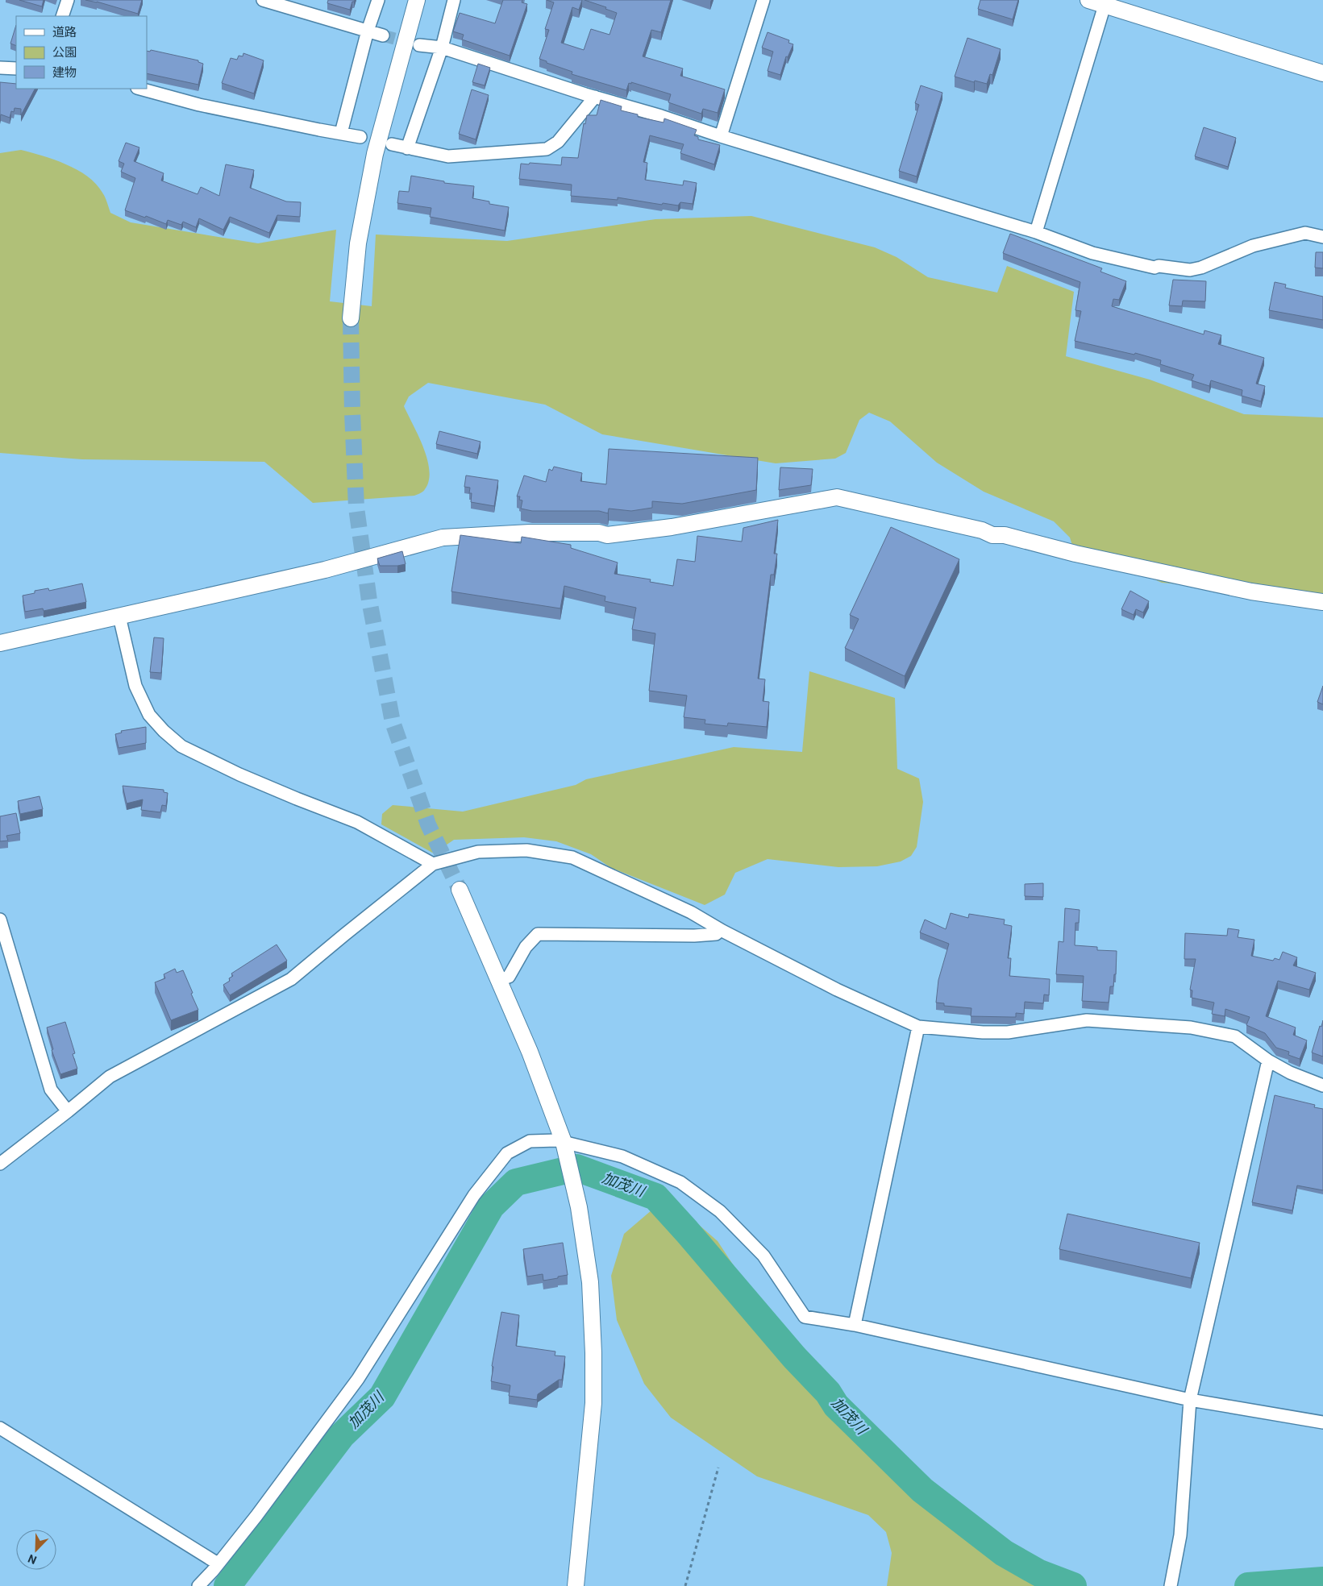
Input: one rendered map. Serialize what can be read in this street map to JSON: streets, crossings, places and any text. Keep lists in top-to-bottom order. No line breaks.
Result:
{"water":["加茂川"],"legend":["道路","公園","建物"],"north":"bottom left"}
